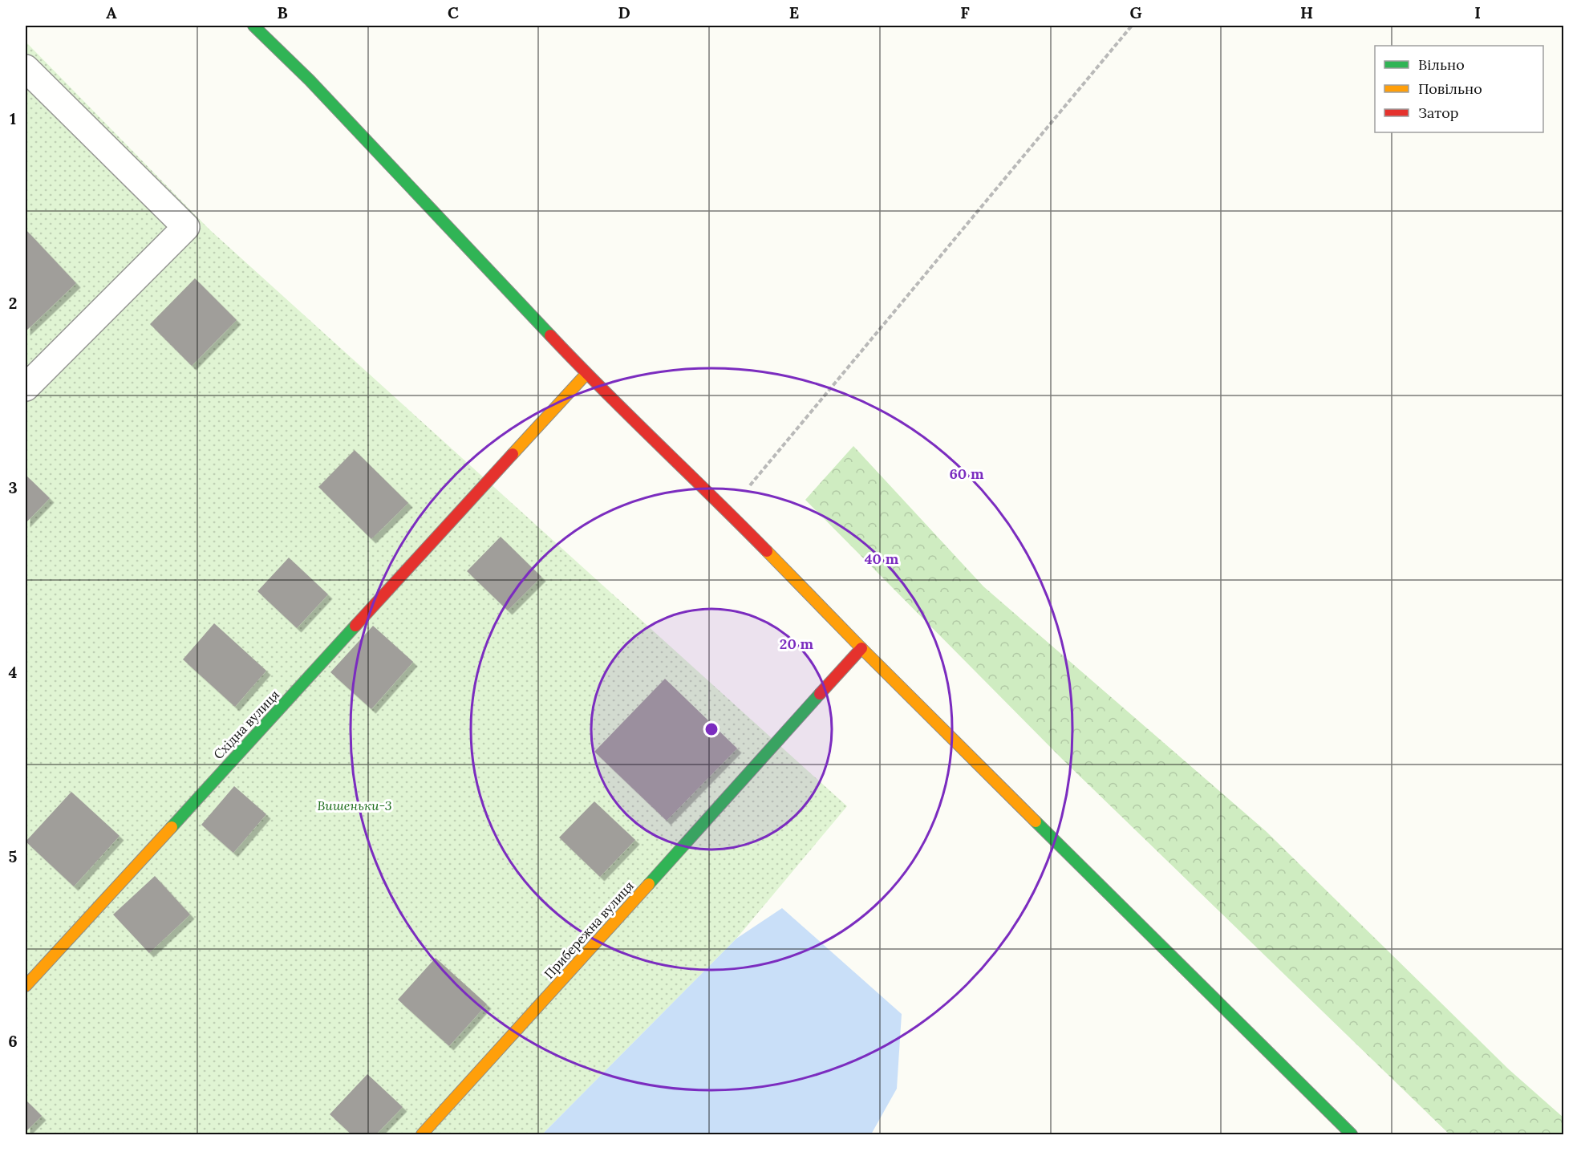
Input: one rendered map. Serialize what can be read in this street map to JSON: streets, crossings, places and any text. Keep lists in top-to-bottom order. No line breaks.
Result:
{"streets":{"street":["Східна вулиця","Прибережна вулиця"]},"parks":["Вишеньки-3"],"legend":["Вільно","Повільно","Затор"],"grid":{"columns":["A","B","C","D","E","F","G","H","I"],"rows":["1","2","3","4","5","6"]},"rings":["60 m","40 m","20 m"]}
